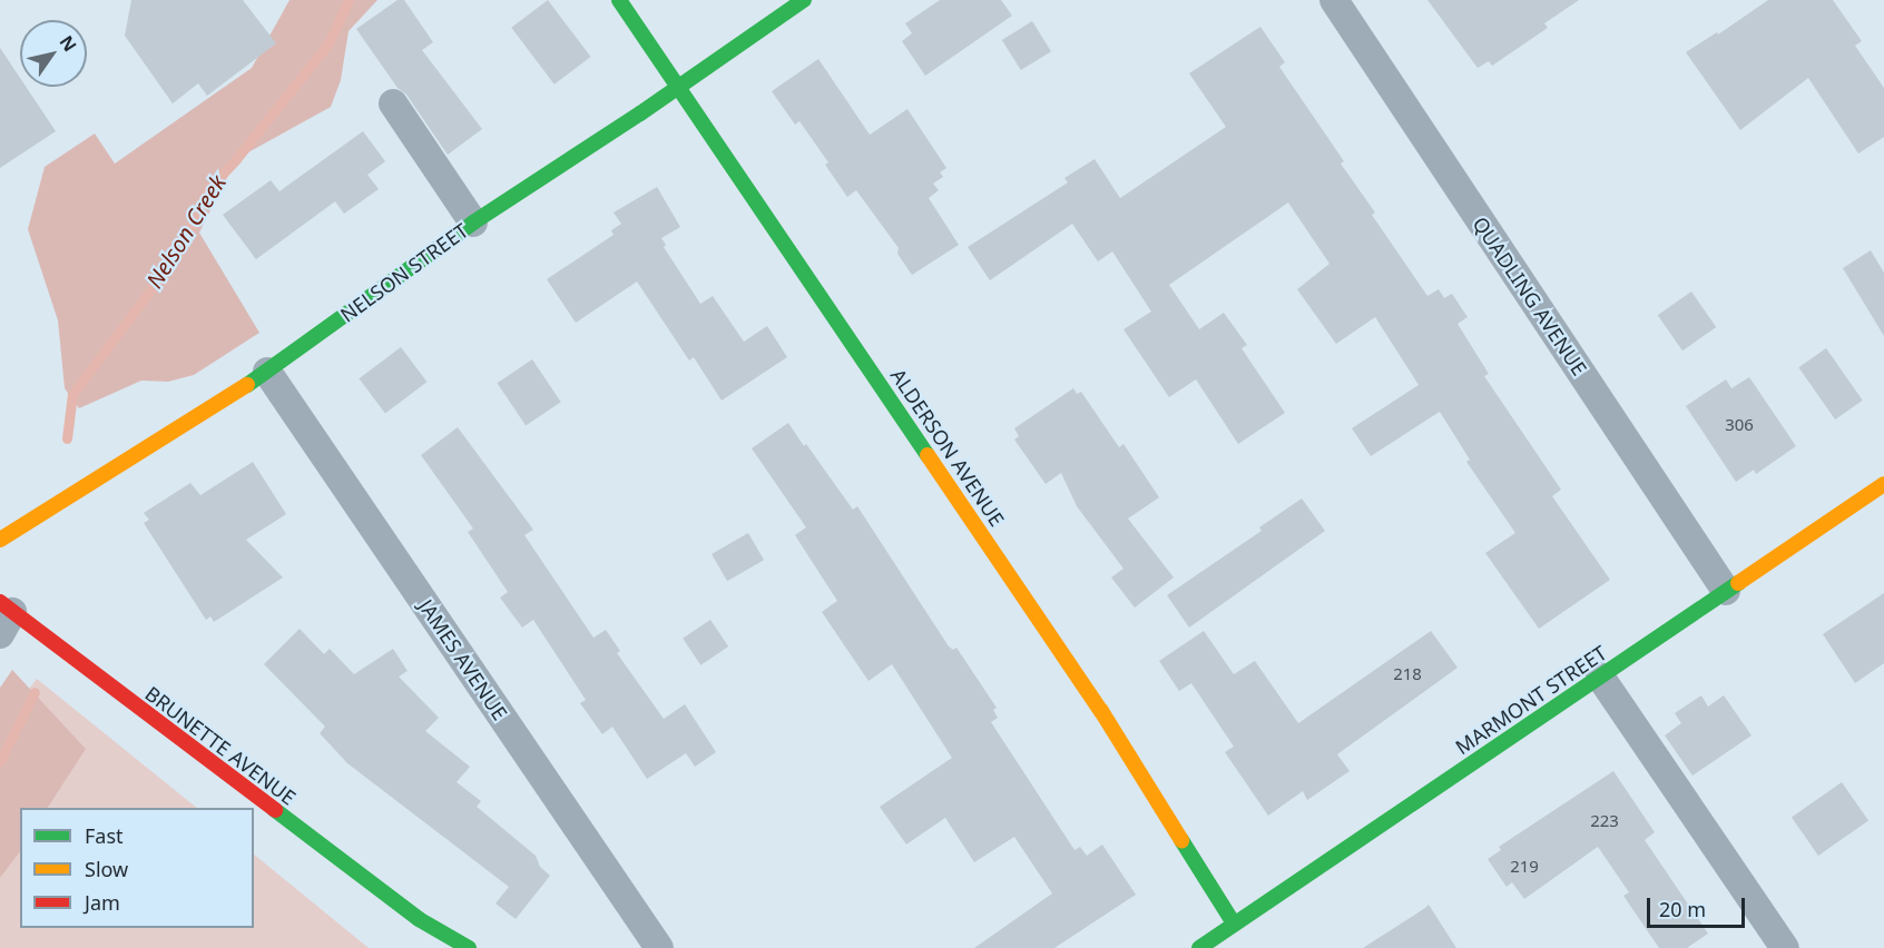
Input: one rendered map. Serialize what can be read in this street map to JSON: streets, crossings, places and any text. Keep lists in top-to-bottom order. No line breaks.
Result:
{"streets":{"street":["NELSON STREET","QUADLING AVENUE","ALDERSON AVENUE","JAMES AVENUE","MARMONT STREET","BRUNETTE AVENUE"]},"crossings":[["NELSON STREET","ALDERSON AVENUE"],["NELSON STREET","JAMES AVENUE"],["QUADLING AVENUE","MARMONT STREET"],["ALDERSON AVENUE","MARMONT STREET"]],"water":["Nelson Creek"],"house_numbers":["306","218","223","219"],"legend":["Fast","Slow","Jam"],"scale_bar":"20 m","north":"top right"}
